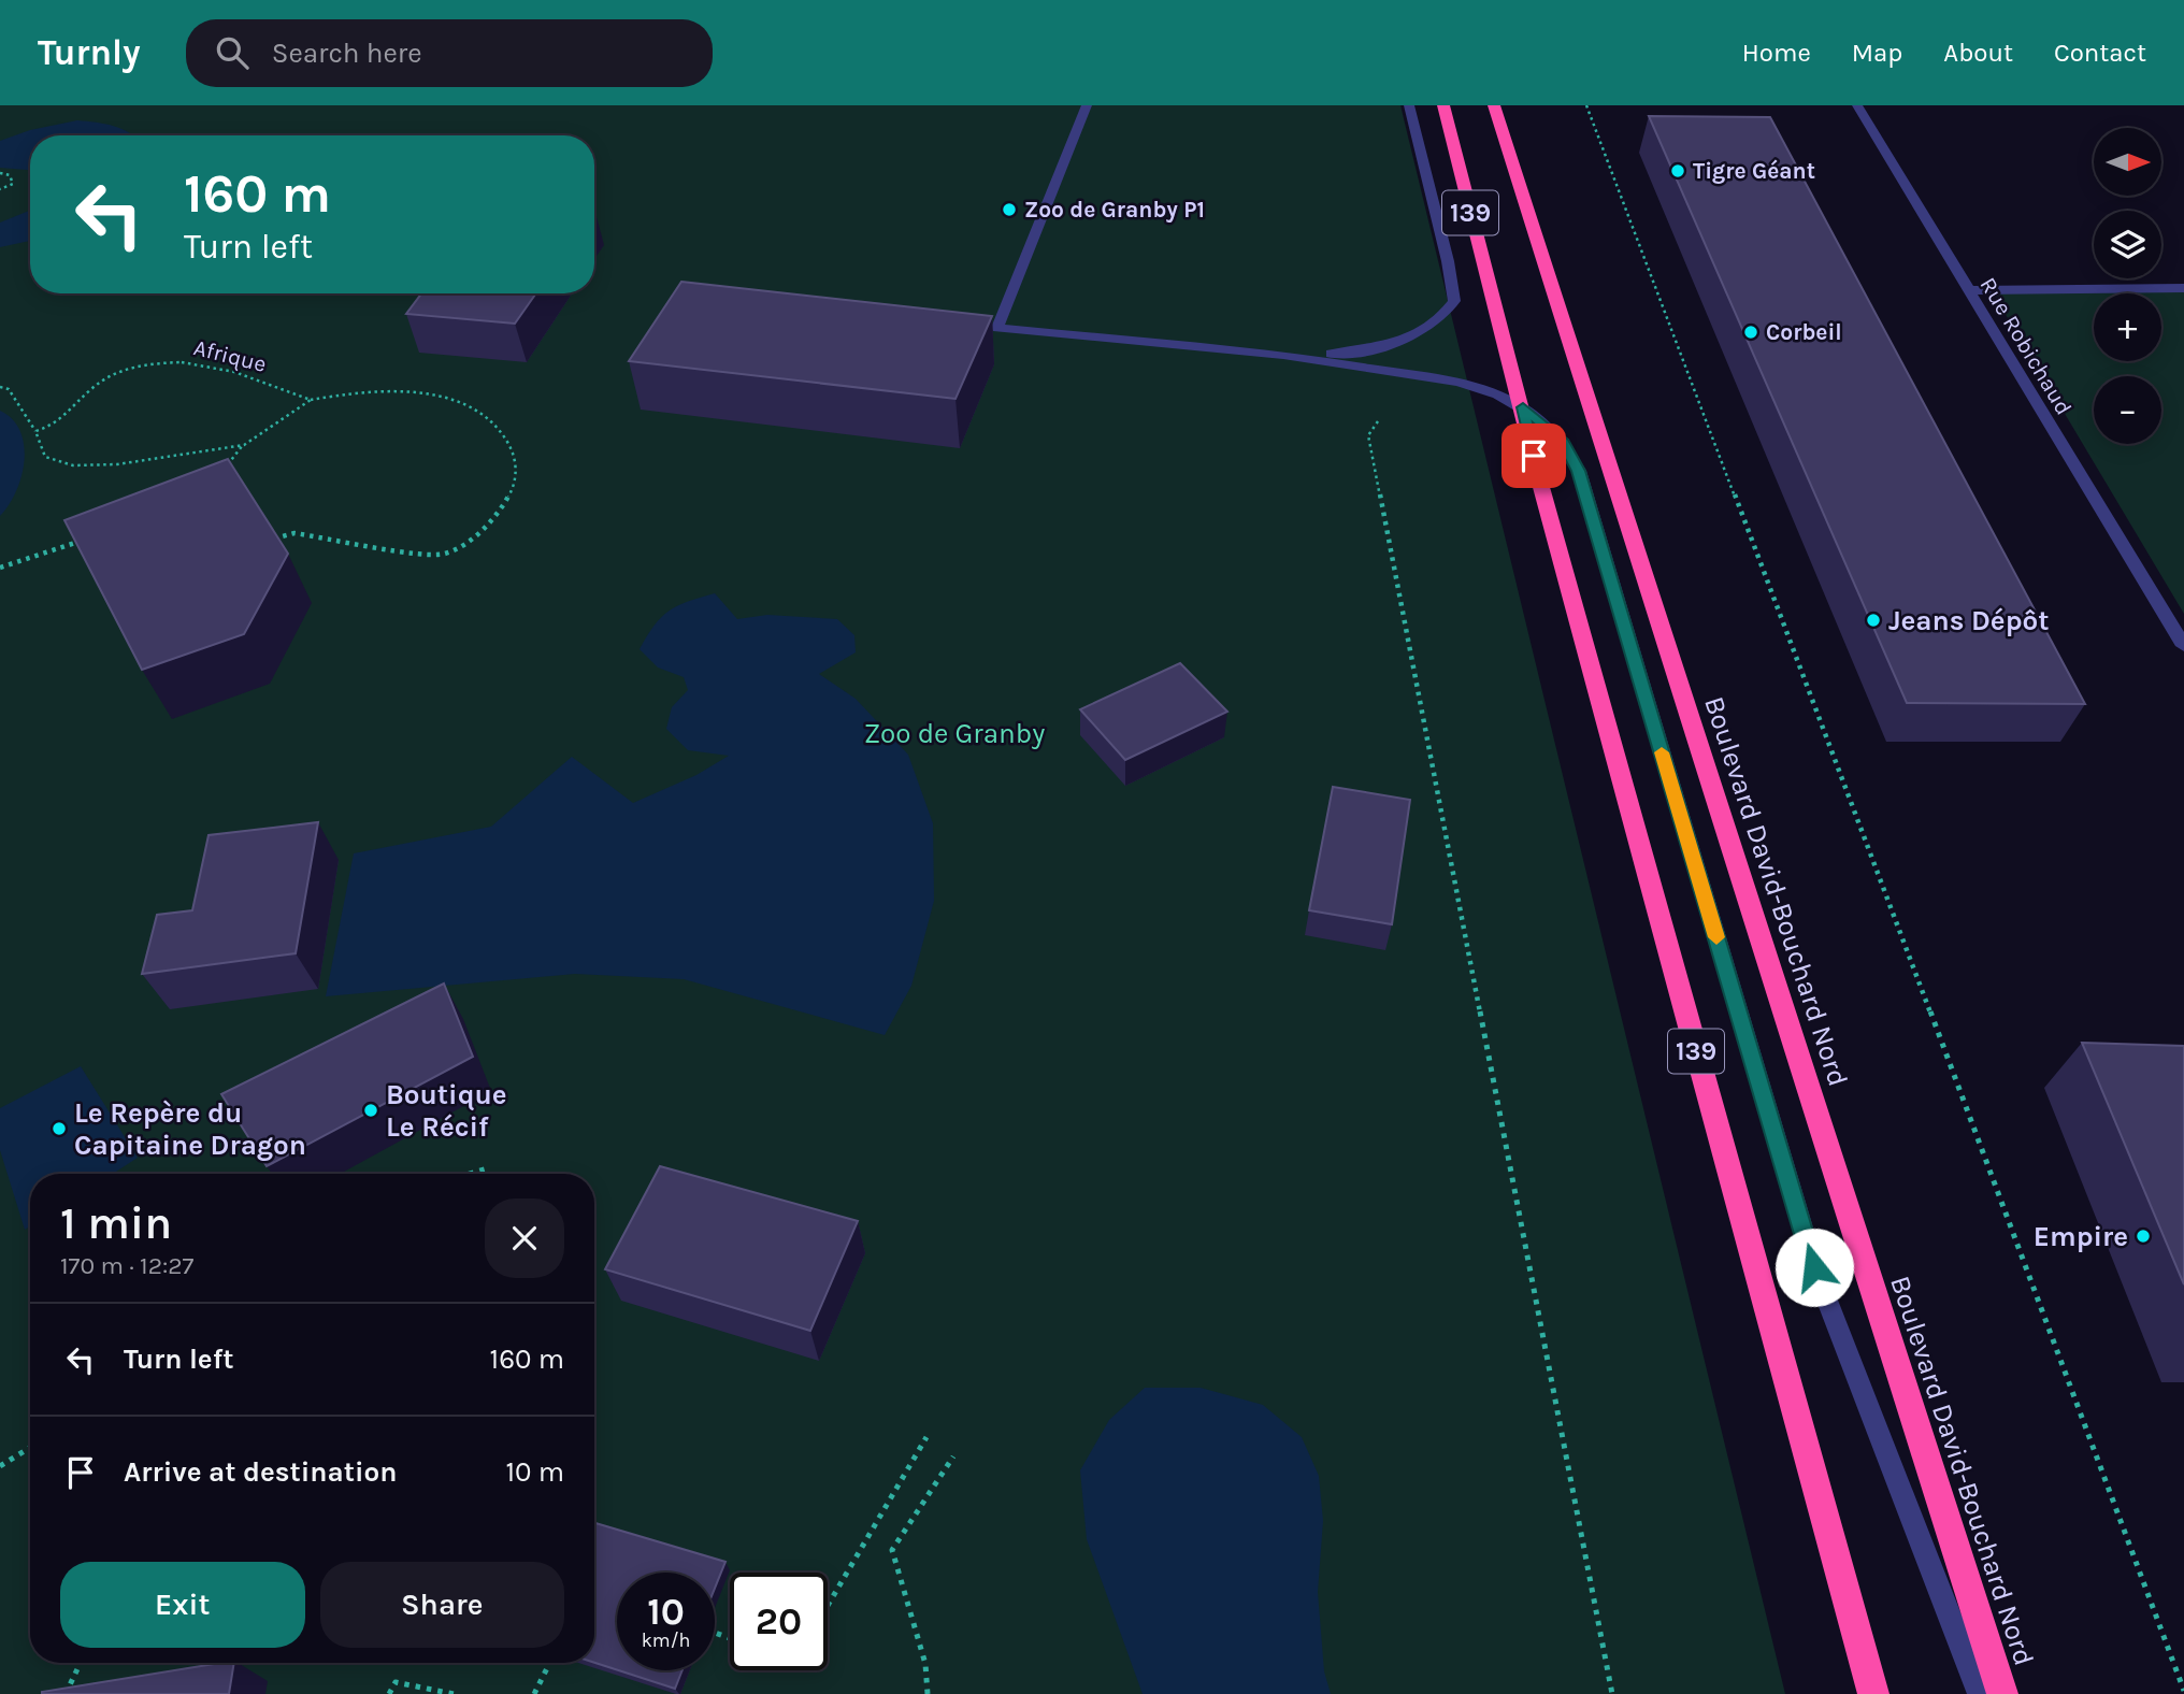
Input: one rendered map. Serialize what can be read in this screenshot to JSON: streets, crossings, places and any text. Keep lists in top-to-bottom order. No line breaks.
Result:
{"streets":{"highway":["139","Boulevard David-Bouchard Nord"],"street":["Rue Robichaud"],"path":["Afrique"]},"parks":["Zoo de Granby"],"places":["Tigre Géant","Zoo de Granby P1","Corbeil","Jeans Dépôt","Boutique Le Récif","Le Repère du Capitaine Dragon","Empire"],"north":"right","page":{"header":"Turnly","search":"Search here","nav":["Home","Map","About","Contact"],"map_buttons":["+","−"],"turn":["160 m","Turn left"],"heading":["1 min","170 m · 12:27"],"list":[{"name":"Turn left","value":"160 m"},{"name":"Arrive at destination","value":"10 m"}],"buttons":["Exit","Share"],"speed":"10 km/h","limit":"20"}}
